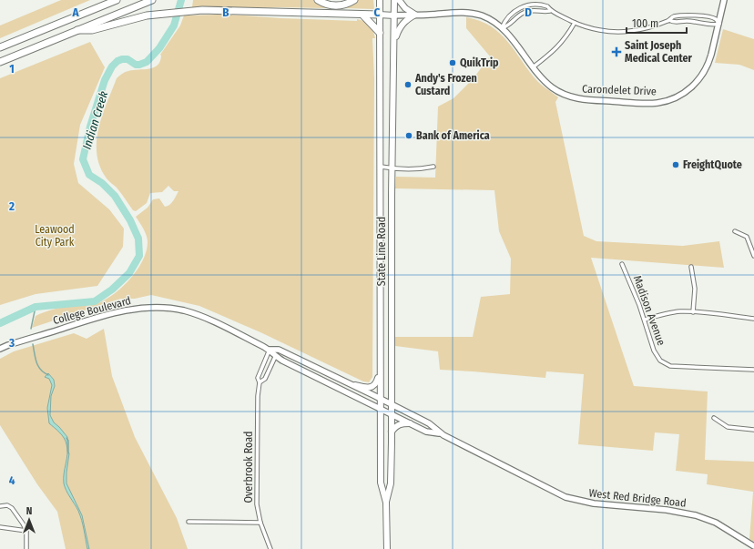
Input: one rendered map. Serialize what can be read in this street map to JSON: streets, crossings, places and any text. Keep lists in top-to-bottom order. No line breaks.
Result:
{"streets":{"main road":["Carondelet Drive","State Line Road","College Boulevard","West Red Bridge Road"],"street":["Madison Avenue","Overbrook Road"]},"crossings":[["Carondelet Drive","State Line Road"],["State Line Road","College Boulevard"],["State Line Road","West Red Bridge Road"],["College Boulevard","Overbrook Road"],["College Boulevard","West Red Bridge Road"]],"water":["Indian Creek"],"parks":["Leawood City Park"],"places":{"health":["Saint Joseph Medical Center"],"other":["QuikTrip","Andy's Frozen Custard","Bank of America","FreightQuote"]},"scale_bar":"100 m","north":"top","grid":{"columns":["A","B","C","D"],"rows":["1","2","3","4"]}}
